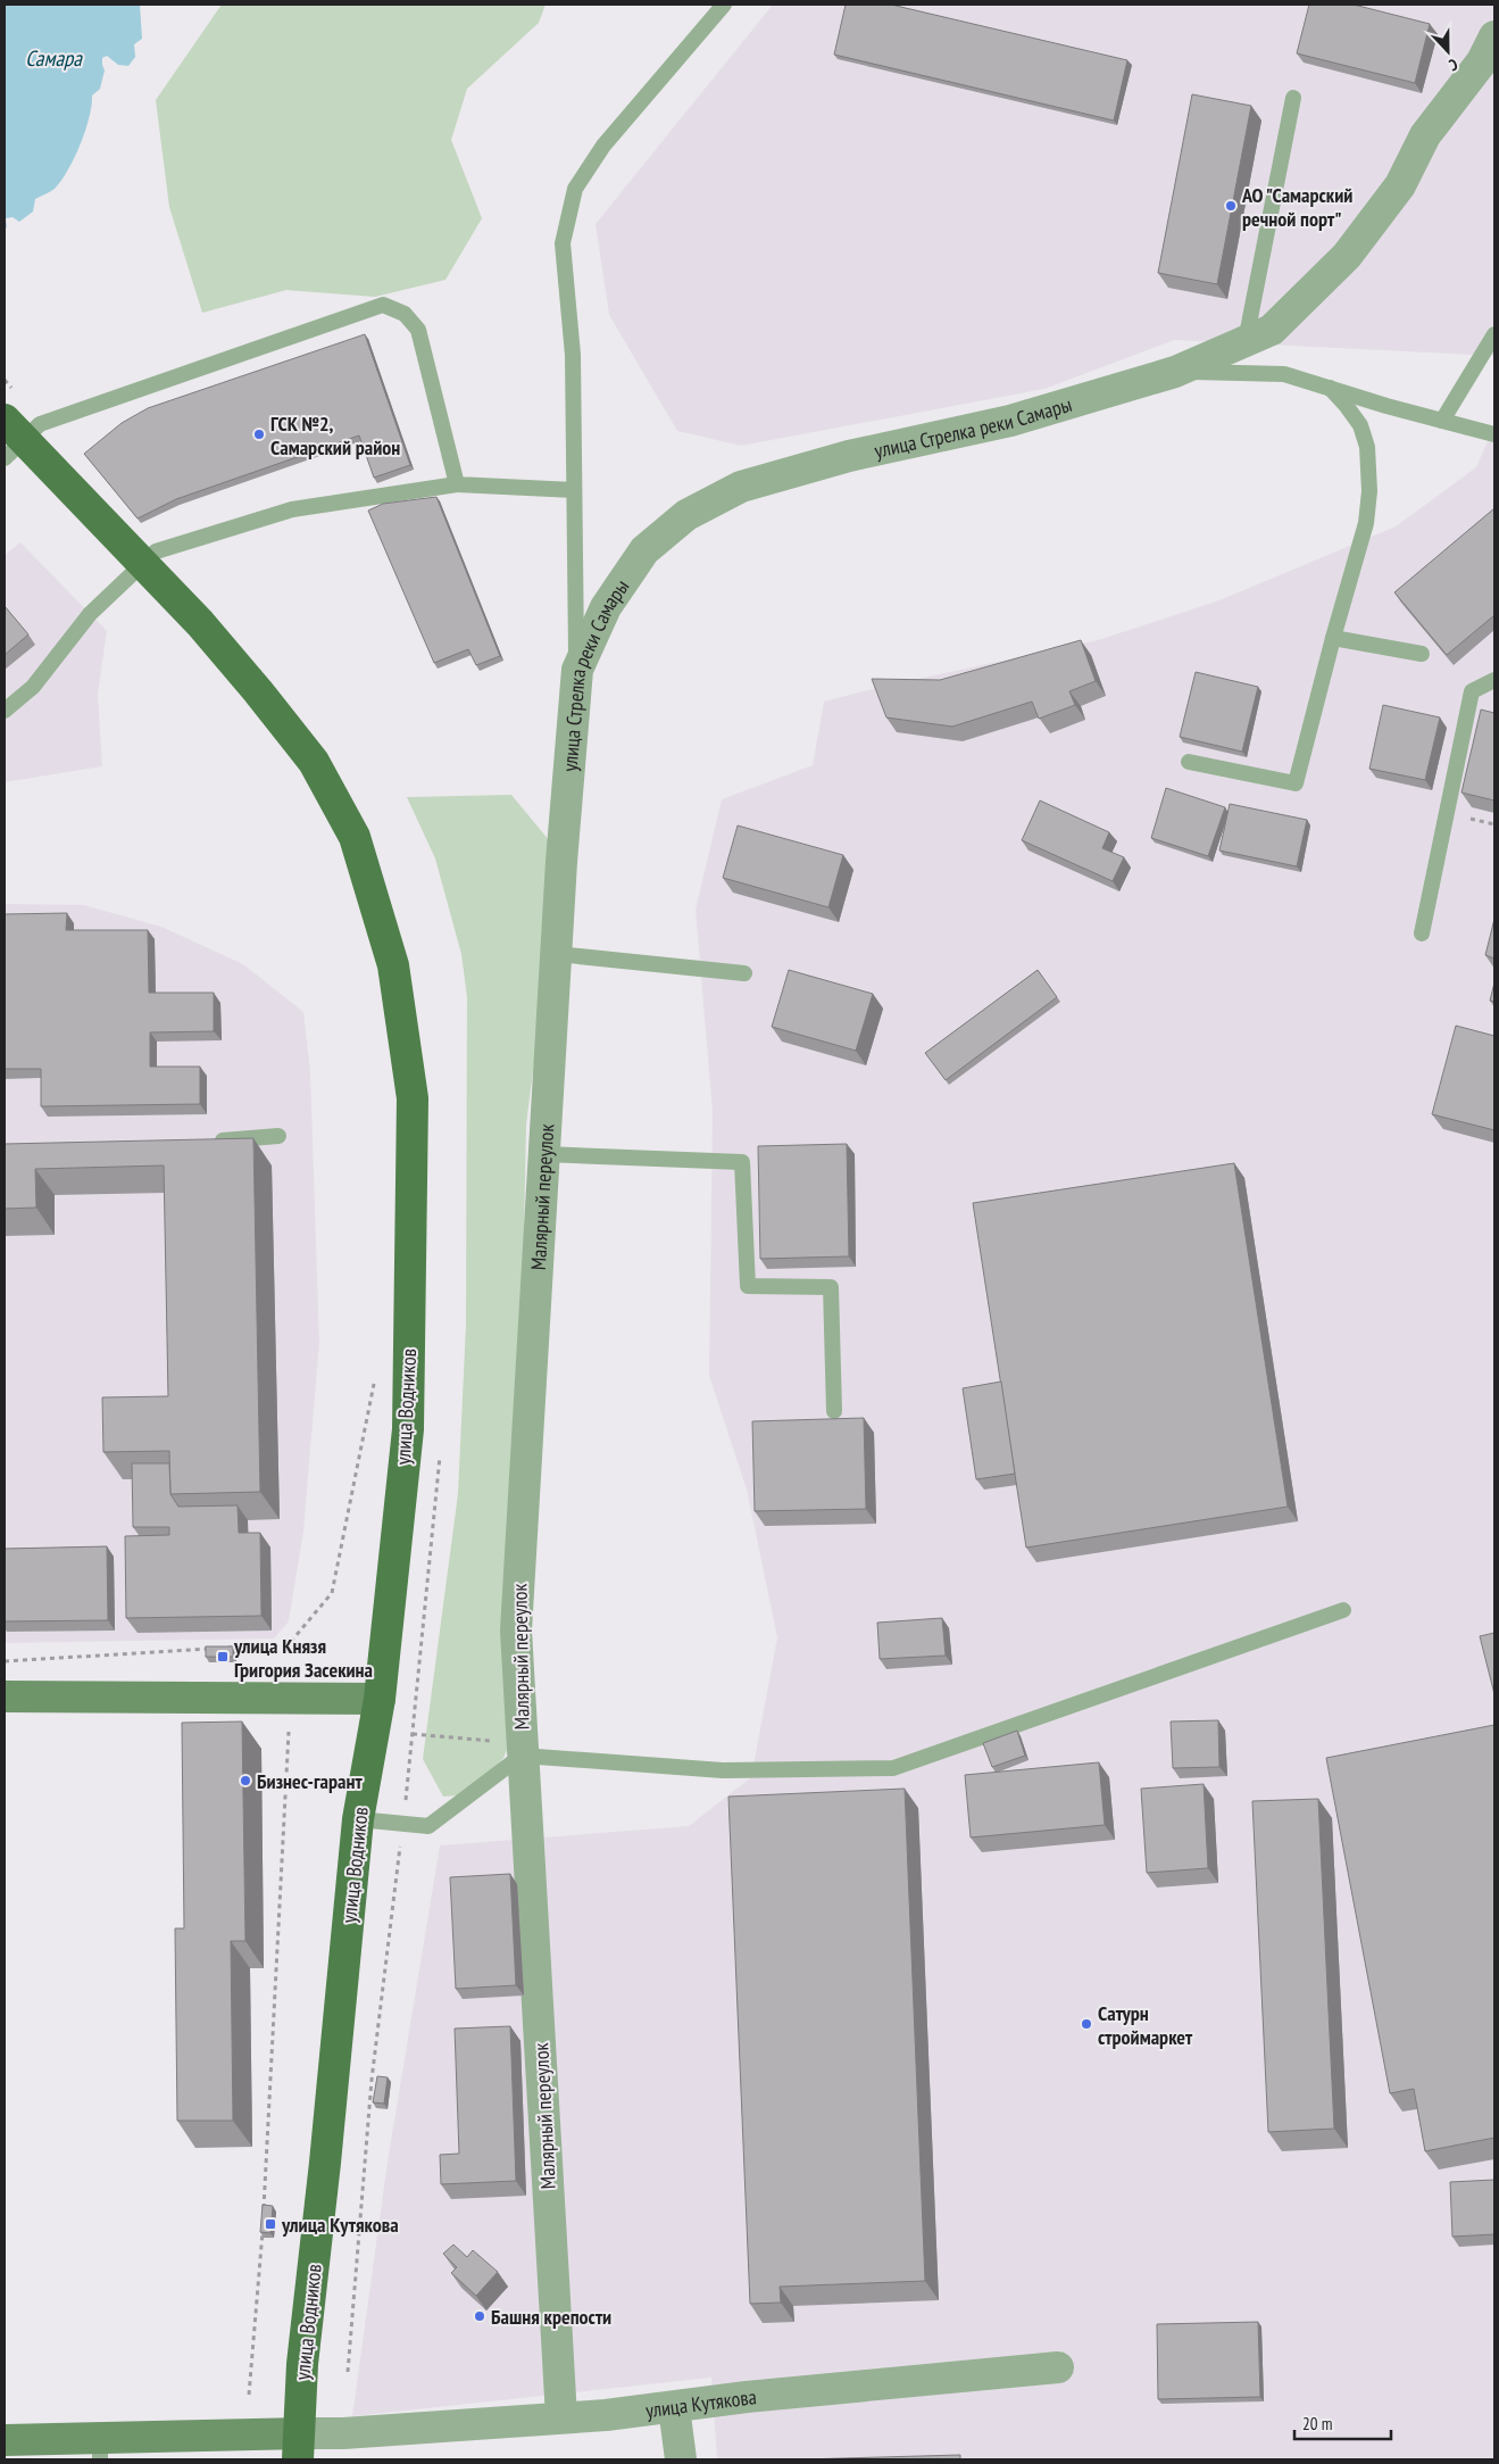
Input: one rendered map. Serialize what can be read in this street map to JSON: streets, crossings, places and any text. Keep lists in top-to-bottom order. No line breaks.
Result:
{"streets":{"main road":["улица Водников","улица Кутякова"],"street":["улица Стрелка реки Самары","Малярный переулок"]},"crossings":[["улица Стрелка реки Самары","Малярный переулок"],["Малярный переулок","улица Кутякова"],["улица Водников","улица Кутякова"]],"water":["Самара"],"places":{"other":["АО \"Самарский речной порт\"","ГСК №2, Самарский район","Бизнес-гарант","Сатурн строймаркет","Башня крепости"],"transit":["улица Князя Григория Засекина","улица Кутякова"]},"scale_bar":"20 m","north":"bottom"}
